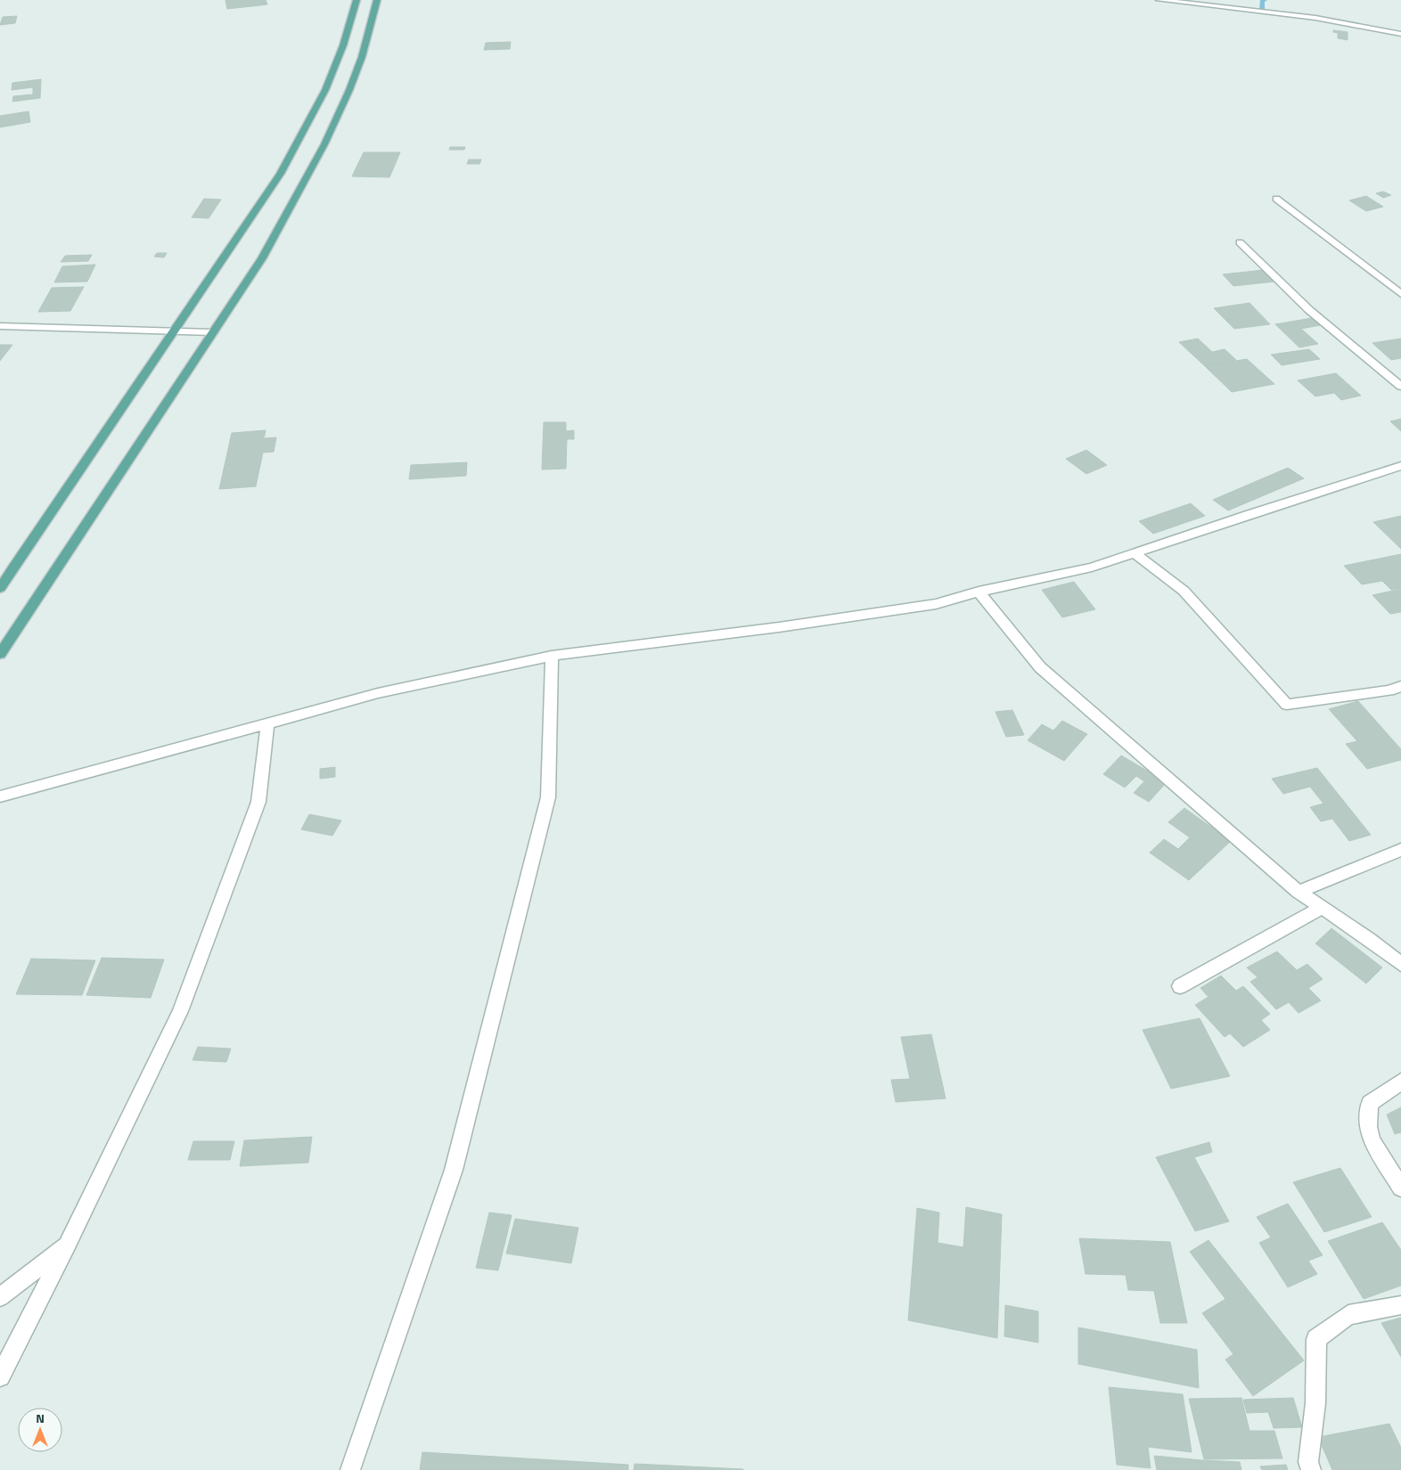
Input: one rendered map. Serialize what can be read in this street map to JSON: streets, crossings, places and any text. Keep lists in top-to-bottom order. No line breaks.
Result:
{"north":"top"}
